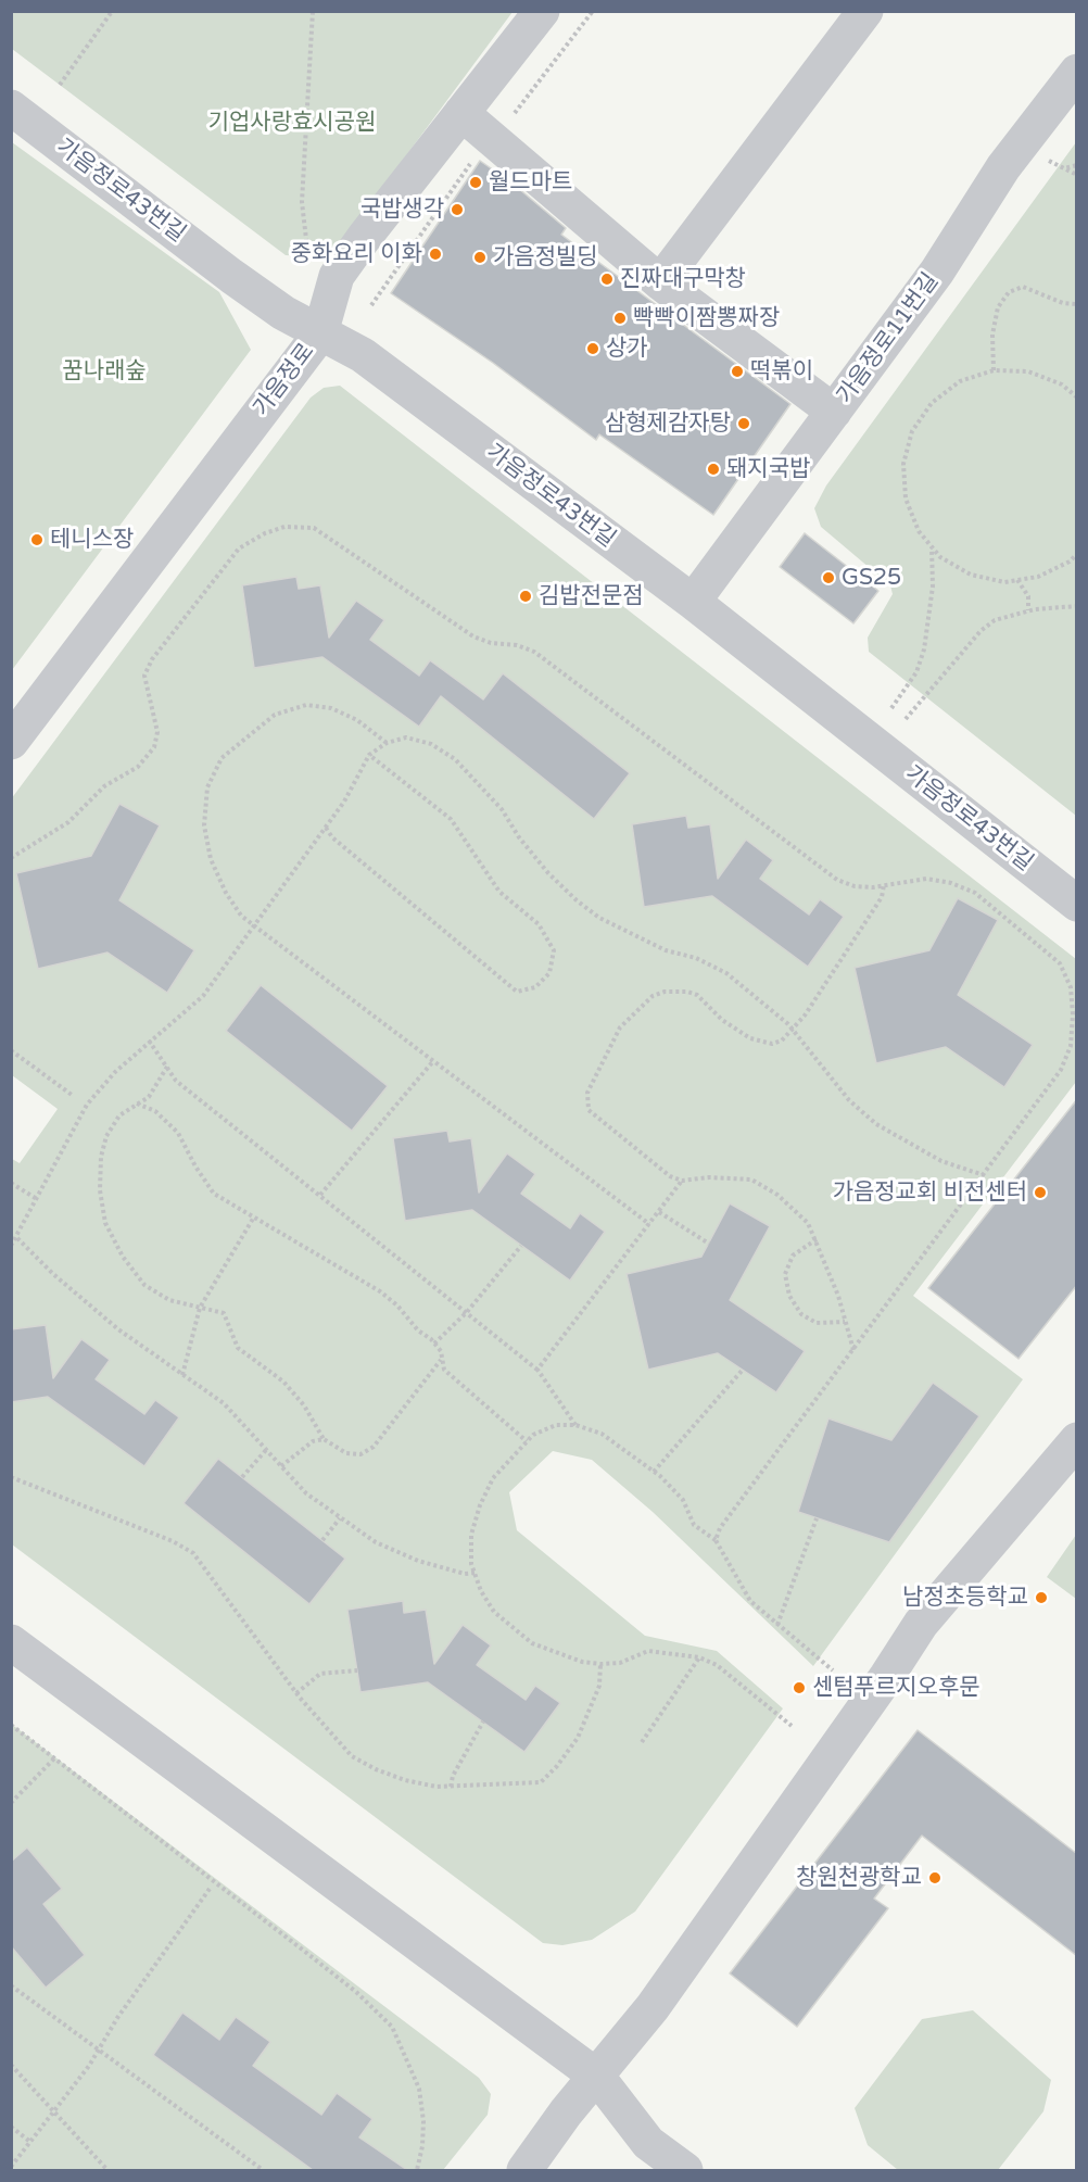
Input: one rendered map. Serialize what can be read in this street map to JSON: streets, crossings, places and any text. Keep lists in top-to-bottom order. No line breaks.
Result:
{"streets":{"street":["가음정로43번길","가음정로11번길","가음정로"]},"crossings":[["가음정로43번길","가음정로11번길"],["가음정로43번길","가음정로"]],"parks":["기업사랑효시공원","꿈나래숲"],"places":["월드마트","국밥생각","중화요리 이화","가음정빌딩","진짜대구막창","빡빡이짬뽕짜장","상가","떡볶이","삼형제감자탕","돼지국밥","테니스장","GS25","김밥전문점","가음정교회 비전센터","남정초등학교","센텀푸르지오후문","창원천광학교"]}
